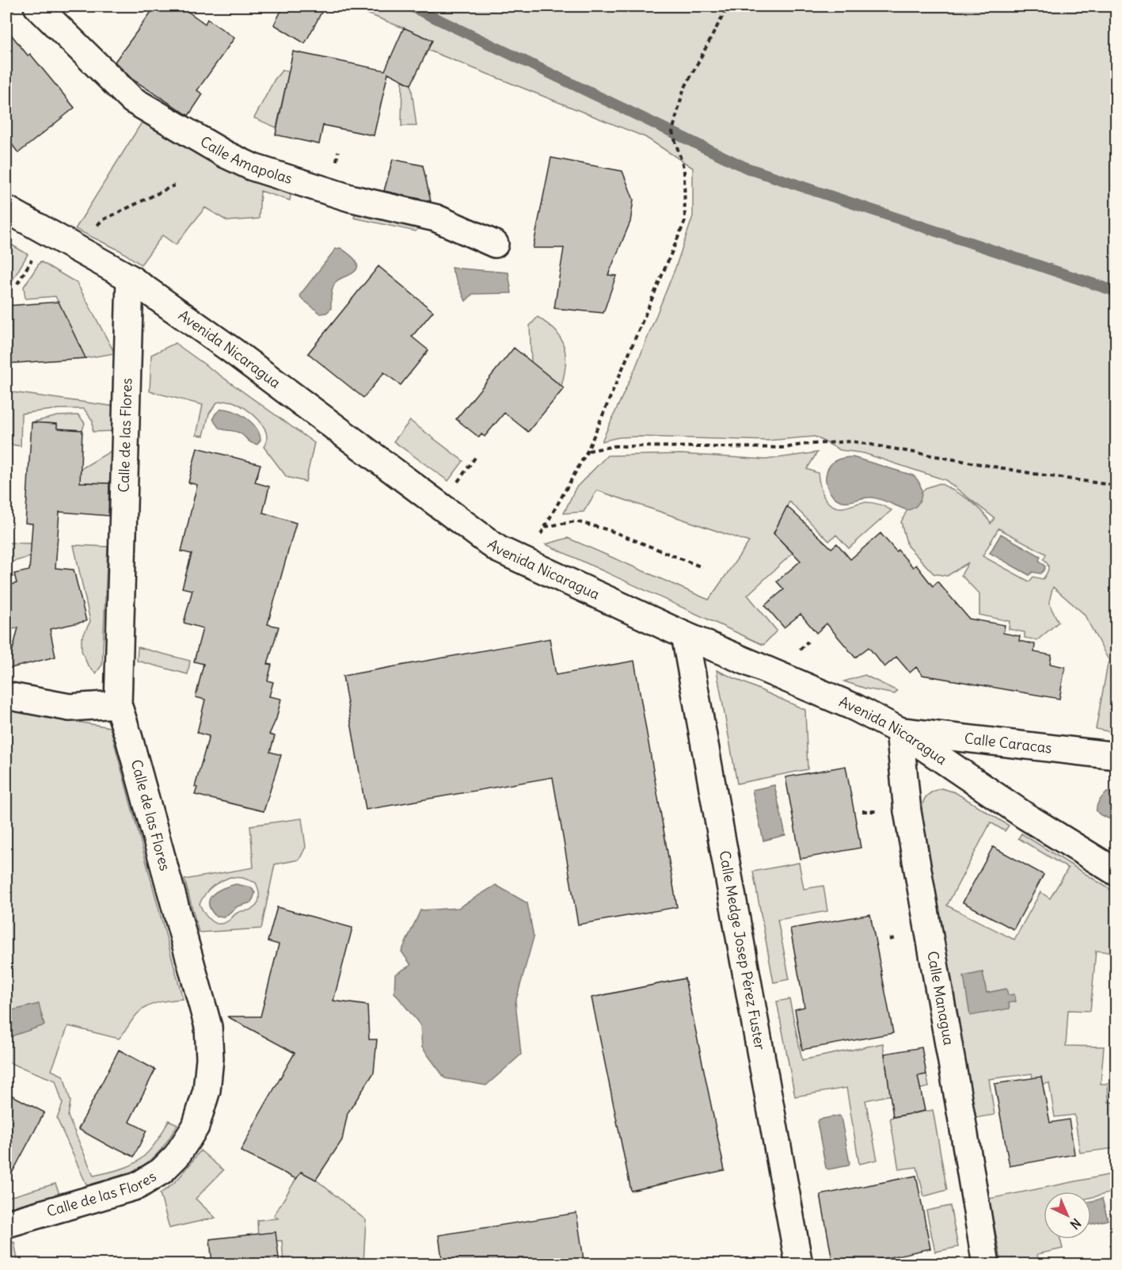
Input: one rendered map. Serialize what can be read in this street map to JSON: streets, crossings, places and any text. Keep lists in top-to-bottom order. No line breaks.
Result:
{"streets":{"street":["Calle Amapolas","Avenida Nicaragua","Calle de las Flores","Calle Caracas","Calle Medge Josep Pérez Fuster","Calle Managua"]},"crossings":[["Avenida Nicaragua","Calle de las Flores"],["Avenida Nicaragua","Calle Caracas"],["Avenida Nicaragua","Calle Medge Josep Pérez Fuster"],["Avenida Nicaragua","Calle Managua"],["Calle Caracas","Calle Managua"]],"north":"bottom right"}
